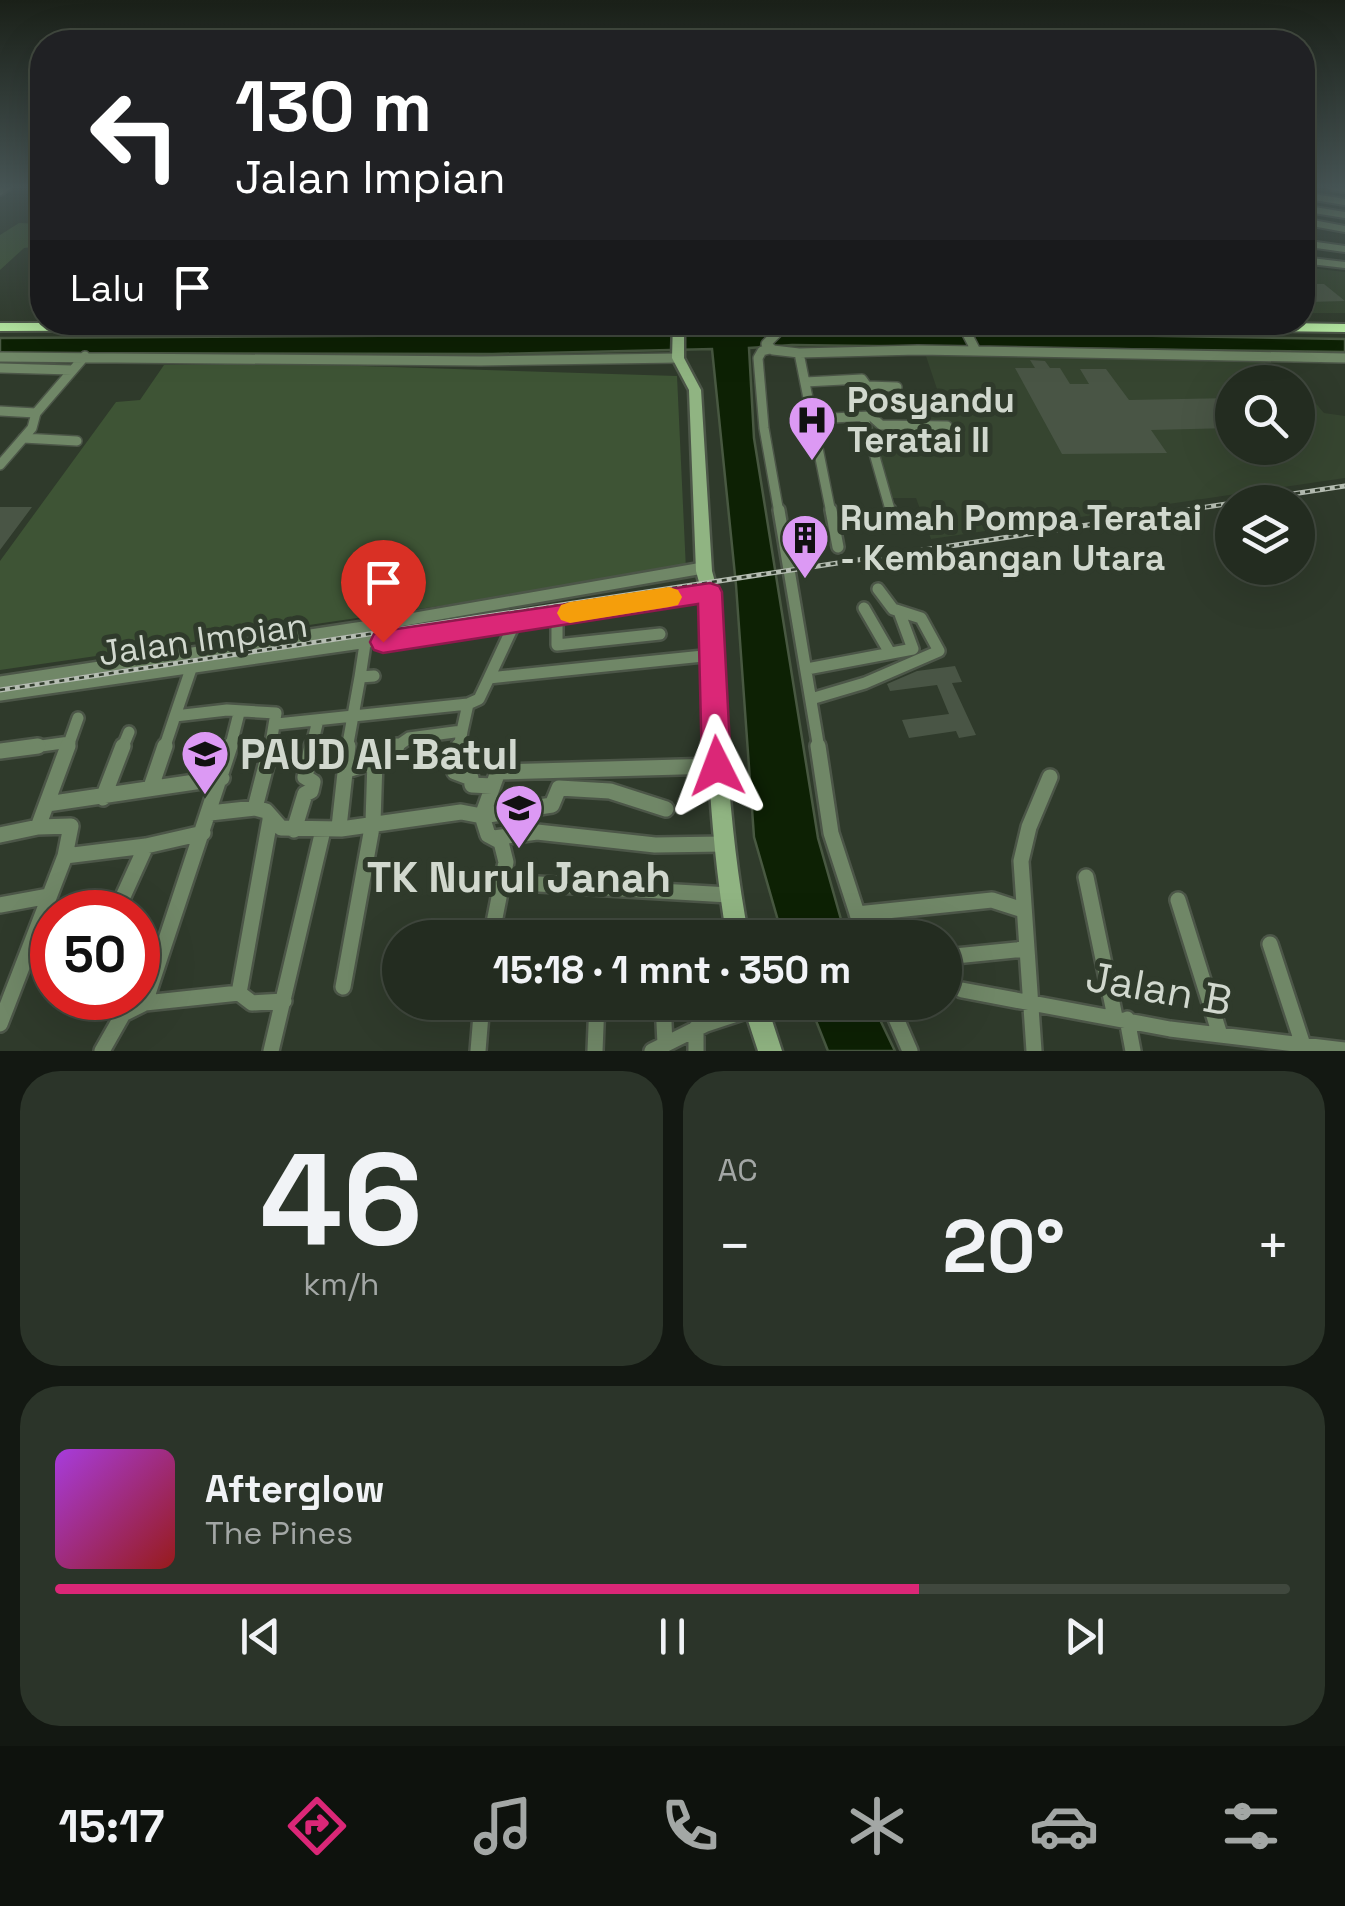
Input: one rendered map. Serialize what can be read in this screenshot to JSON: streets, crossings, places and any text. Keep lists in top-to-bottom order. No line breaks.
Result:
{"streets":{"street":["Jalan Impian","Jalan B"]},"places":{"hospital":["Posyandu Teratai II"],"building":["Rumah Pompa Teratai - Kembangan Utara"],"school or university":["PAUD Al-Batul","TK Nurul Janah"]},"page":{"turn":["130 m","Jalan Impian"],"then":"Lalu","limit":"50","trip":"15:18 · 1 mnt · 350 m","tile":[["46","km/h"],"AC"],"heat":["−","20°","+"],"song":["Afterglow","The Pines"],"tabs":"15:17"}}
